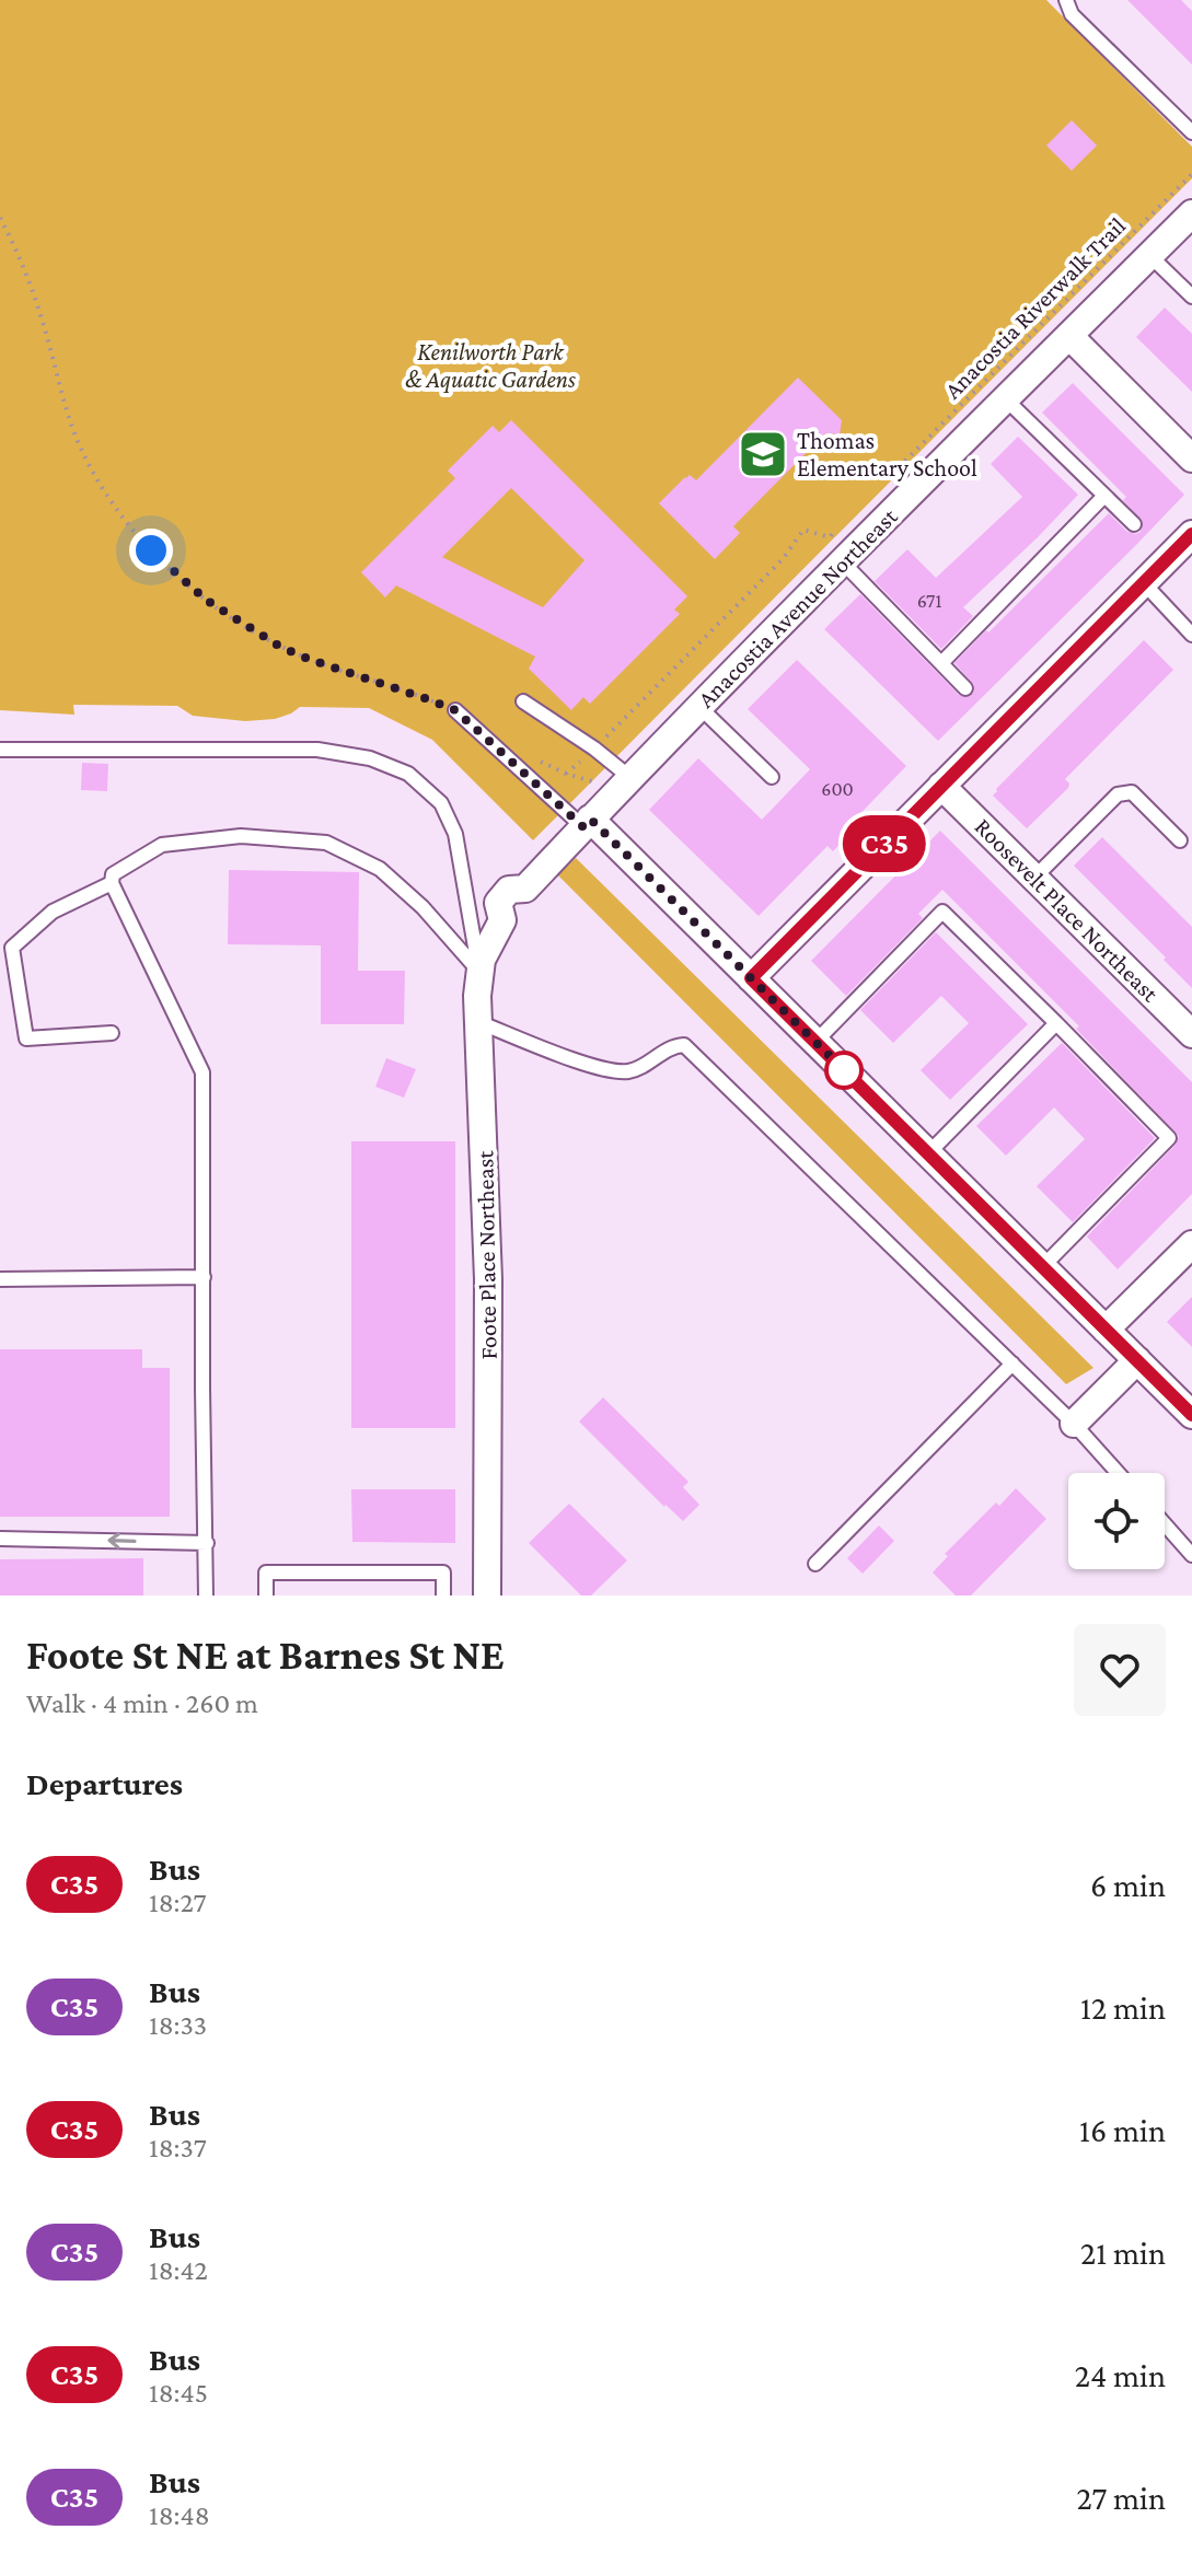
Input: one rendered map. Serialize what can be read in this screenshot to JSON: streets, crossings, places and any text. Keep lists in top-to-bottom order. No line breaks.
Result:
{"streets":{"street":["Anacostia Avenue Northeast","Roosevelt Place Northeast","Foote Place Northeast"],"path":["Anacostia Riverwalk Trail"]},"crossings":[["Anacostia Avenue Northeast","Foote Place Northeast"]],"parks":["Kenilworth Park & Aquatic Gardens"],"places":{"school or university":["Thomas Elementary School"]},"lines":["bus line C35"],"house_numbers":["671","600"],"page":{"on_map":"C35","heading":[["Foote St NE at Barnes St NE","Walk · 4 min · 260 m"],"Departures"],"list":[{"mark":"C35","name":"Bus","note":"18:27","value":"6 min"},{"mark":"C35","name":"Bus","note":"18:33","value":"12 min"},{"mark":"C35","name":"Bus","note":"18:37","value":"16 min"},{"mark":"C35","name":"Bus","note":"18:42","value":"21 min"},{"mark":"C35","name":"Bus","note":"18:45","value":"24 min"},{"mark":"C35","name":"Bus","note":"18:48","value":"27 min"}]}}
